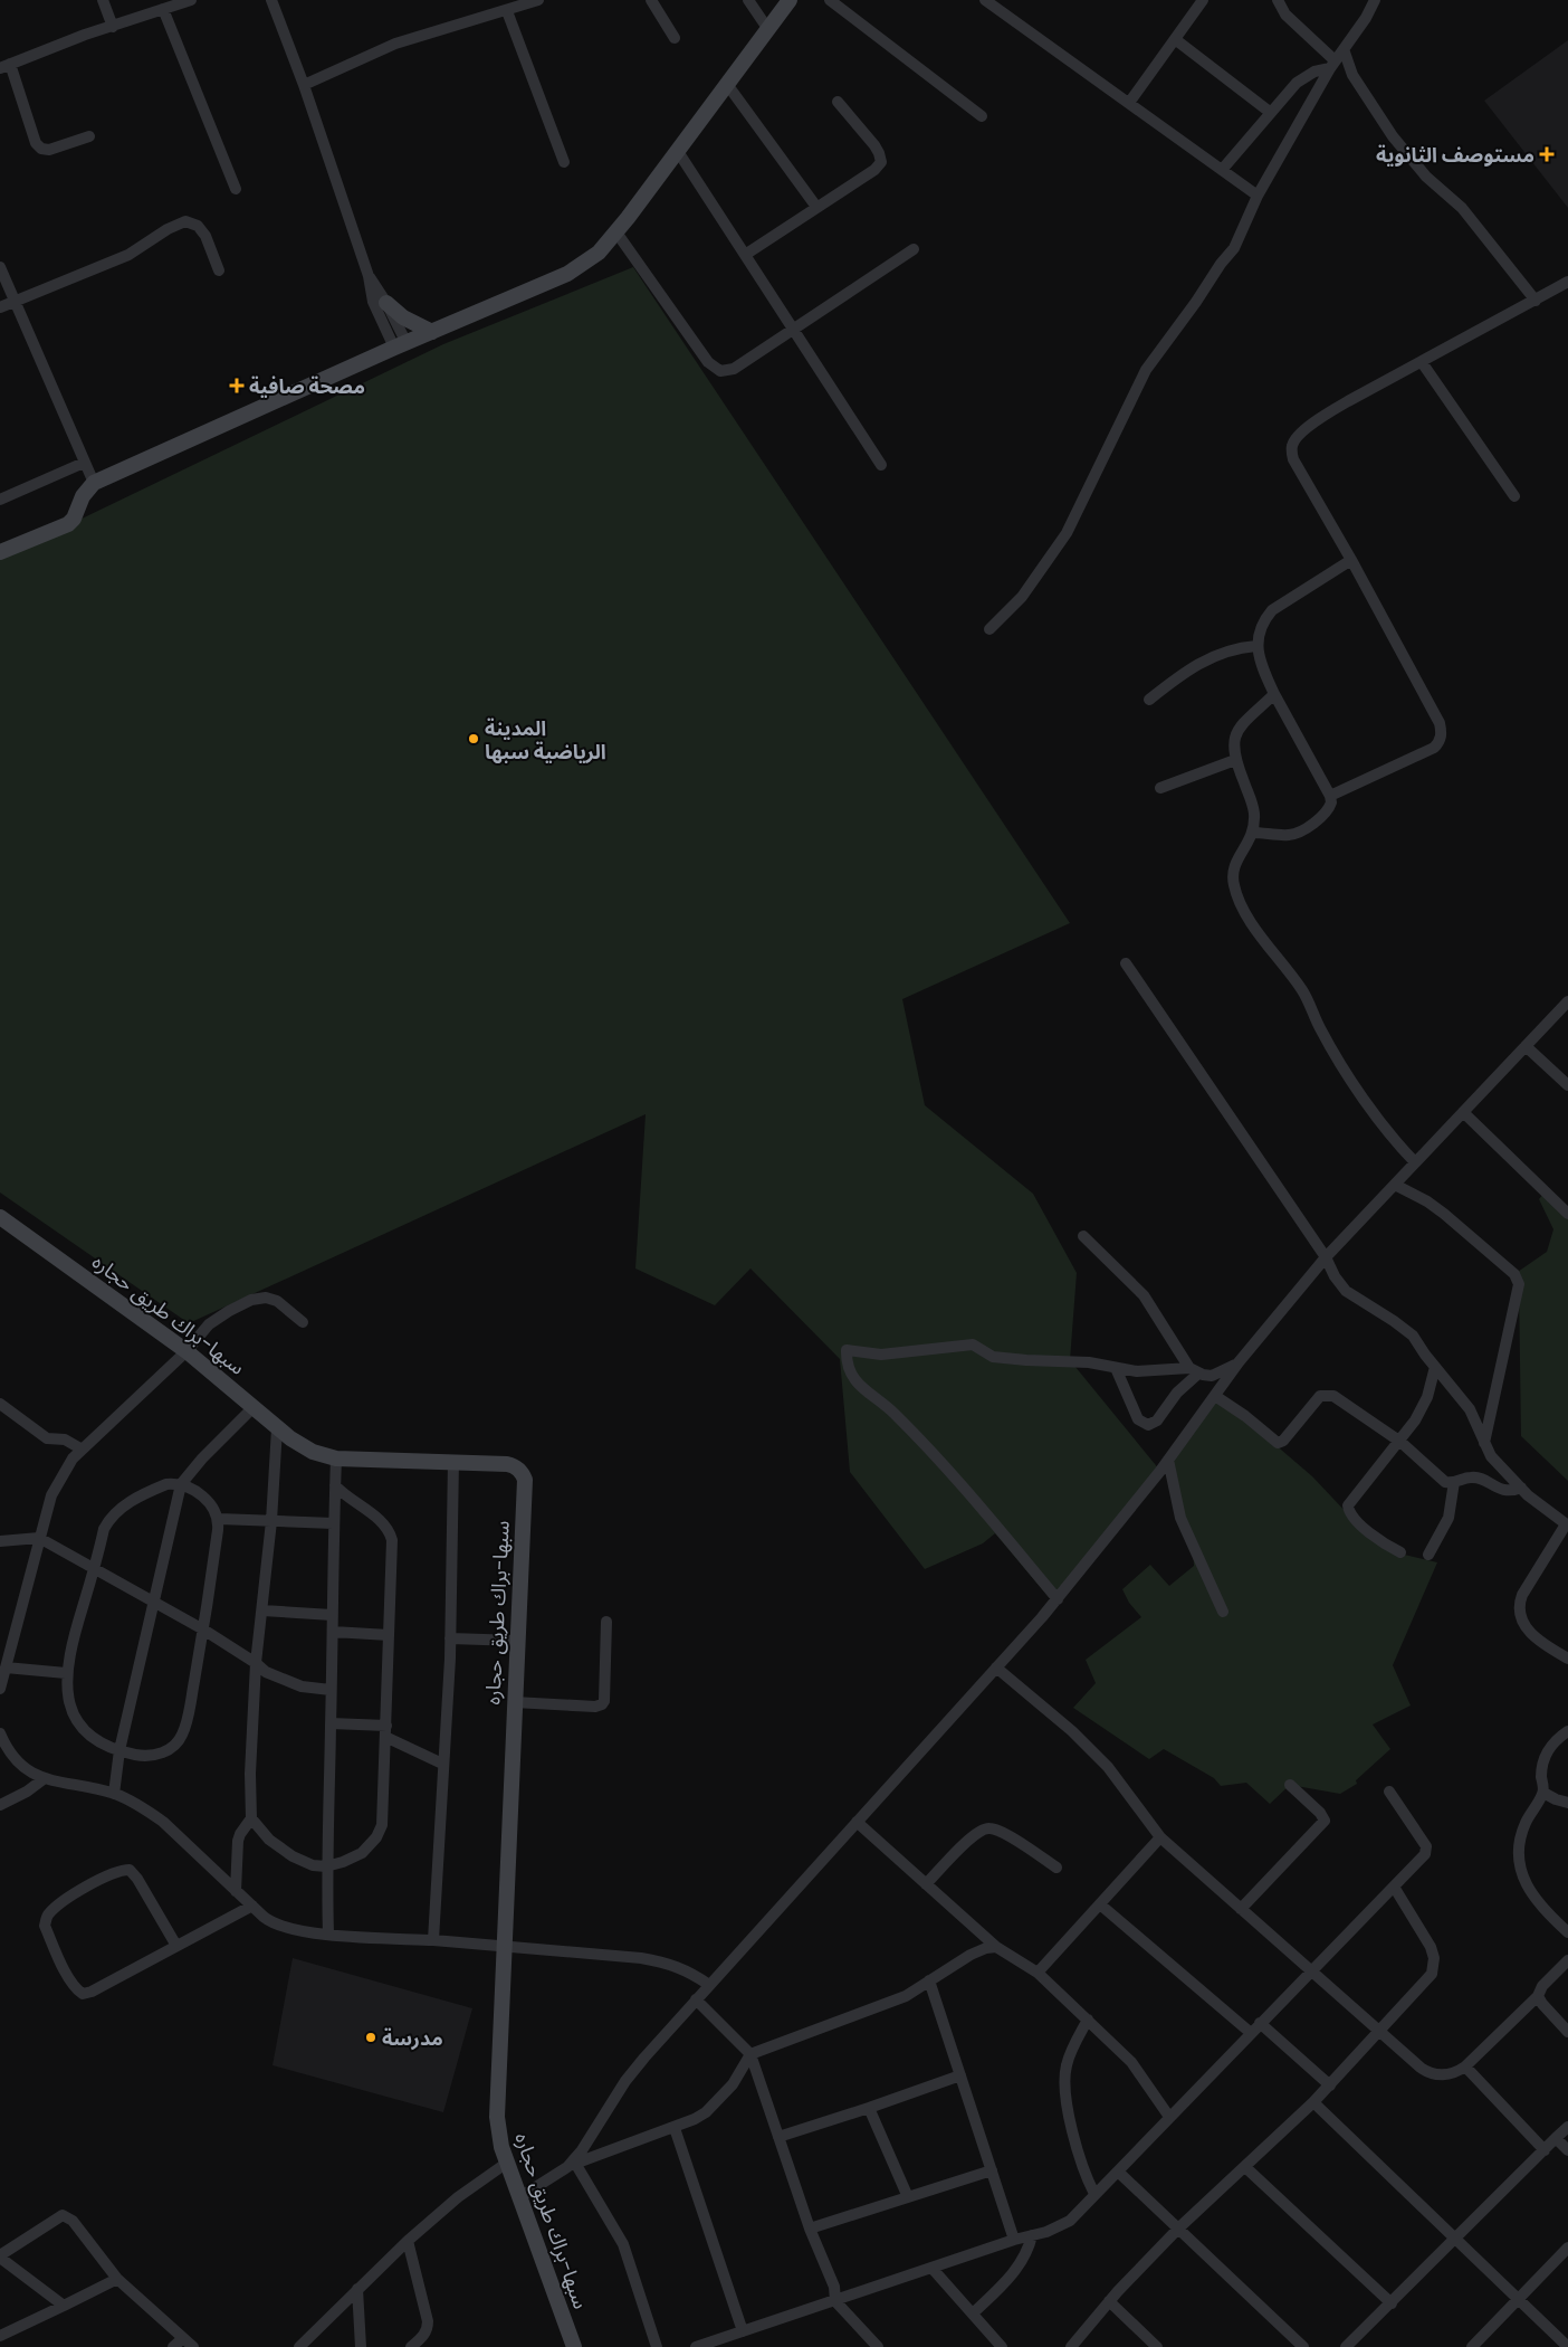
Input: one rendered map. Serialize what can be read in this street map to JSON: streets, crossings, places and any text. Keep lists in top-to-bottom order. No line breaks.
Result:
{"streets":{"main road":["سبها-براك طريق حجاره"]},"places":{"health":["مستوصف الثانوية","مصحة صافية"],"other":["المدينة الرياضية سبها","مدرسة"]}}
